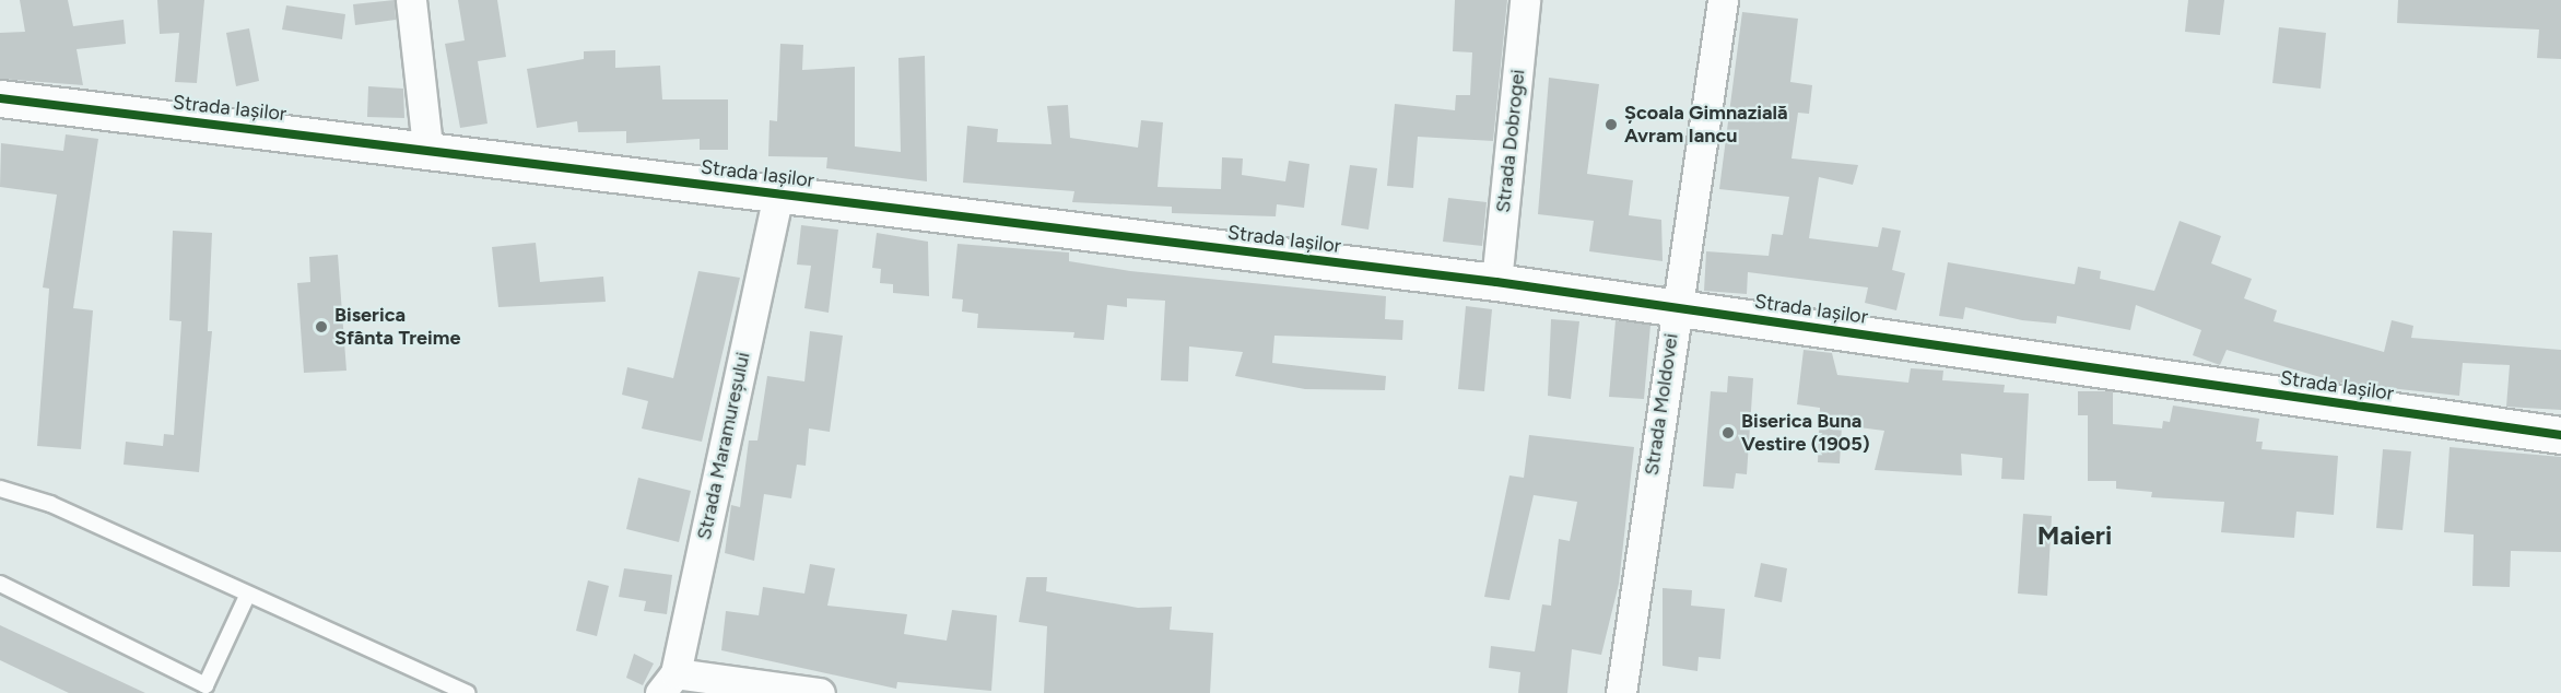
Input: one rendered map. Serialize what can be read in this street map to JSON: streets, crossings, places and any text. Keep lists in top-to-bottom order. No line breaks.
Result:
{"streets":{"street":["Strada Iașilor","Strada Dobrogei","Strada Moldovei","Strada Maramureșului"]},"crossings":[["Strada Iașilor","Strada Dobrogei"],["Strada Iașilor","Strada Moldovei"],["Strada Iașilor","Strada Maramureșului"]],"districts":["Maieri"],"places":["Școala Gimnazială Avram Iancu","Biserica Sfânta Treime","Biserica Buna Vestire (1905)"]}
